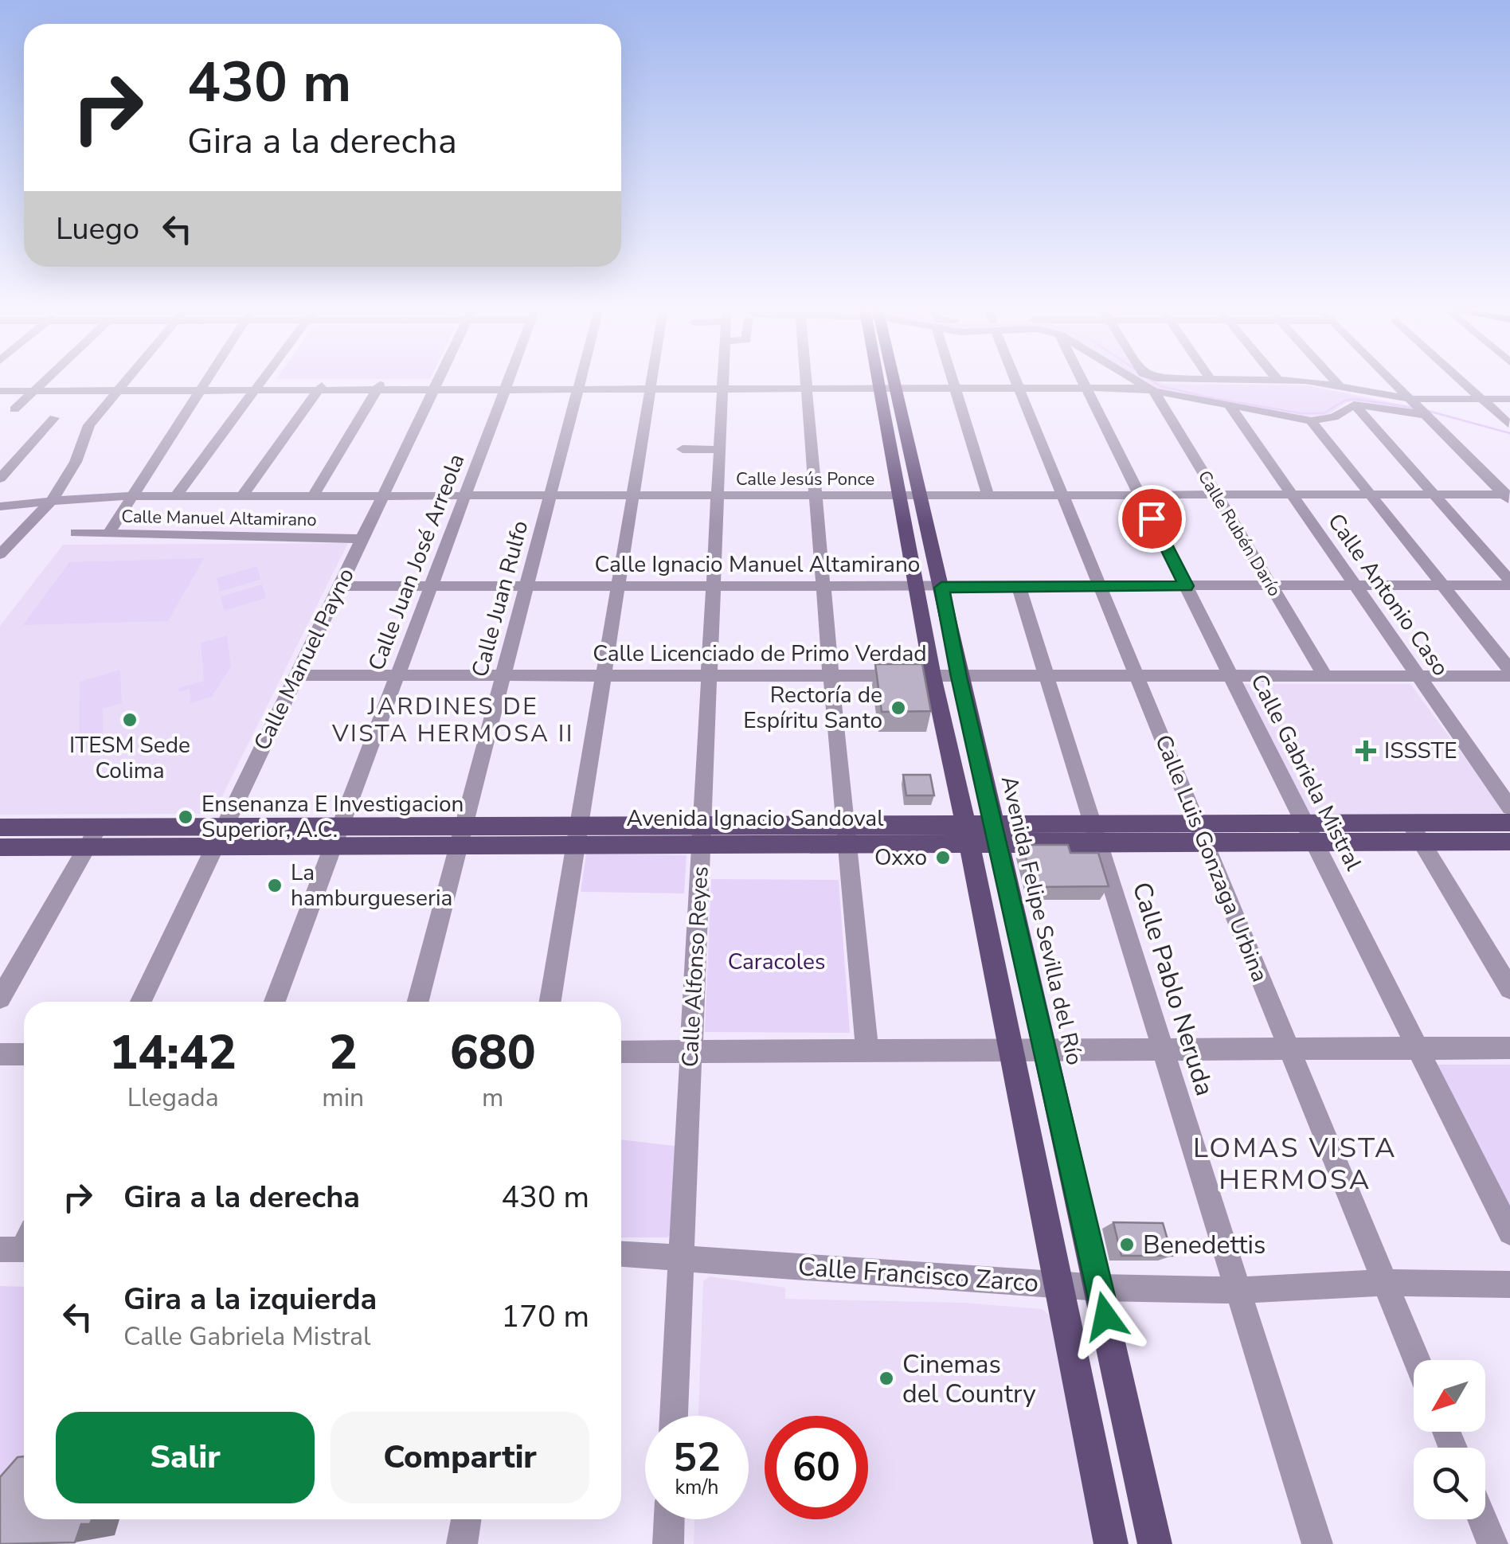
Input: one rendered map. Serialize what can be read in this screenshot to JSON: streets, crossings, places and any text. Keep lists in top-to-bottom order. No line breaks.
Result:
{"streets":{"main road":["Avenida Ignacio Sandoval","Avenida Felipe Sevilla del Río"],"street":["Calle Jesús Ponce","Calle Manuel Altamirano","Calle Rubén Darío","Calle Juan José Arreola","Calle Ignacio Manuel Altamirano","Calle Antonio Caso","Calle Juan Rulfo","Calle Licenciado de Primo Verdad","Calle Manuel Payno","Calle Gabriela Mistral","Calle Luis Gonzaga Urbina","Calle Alfonso Reyes","Calle Pablo Neruda","Calle Francisco Zarco"]},"crossings":[["Calle Jesús Ponce","Calle Rubén Darío"],["Calle Jesús Ponce","Calle Juan José Arreola"],["Calle Jesús Ponce","Calle Antonio Caso"],["Calle Jesús Ponce","Calle Juan Rulfo"],["Calle Jesús Ponce","Calle Manuel Payno"],["Calle Jesús Ponce","Calle Gabriela Mistral"],["Calle Jesús Ponce","Calle Luis Gonzaga Urbina"],["Calle Jesús Ponce","Avenida Felipe Sevilla del Río"],["Calle Jesús Ponce","Calle Alfonso Reyes"],["Calle Manuel Altamirano","Calle Manuel Payno"],["Calle Rubén Darío","Calle Ignacio Manuel Altamirano"],["Calle Rubén Darío","Calle Licenciado de Primo Verdad"],["Calle Juan José Arreola","Calle Ignacio Manuel Altamirano"],["Calle Juan José Arreola","Calle Licenciado de Primo Verdad"],["Calle Juan José Arreola","Avenida Ignacio Sandoval"],["Calle Ignacio Manuel Altamirano","Calle Antonio Caso"],["Calle Ignacio Manuel Altamirano","Calle Juan Rulfo"],["Calle Ignacio Manuel Altamirano","Calle Manuel Payno"],["Calle Ignacio Manuel Altamirano","Calle Gabriela Mistral"],["Calle Ignacio Manuel Altamirano","Calle Luis Gonzaga Urbina"],["Calle Ignacio Manuel Altamirano","Avenida Felipe Sevilla del Río"],["Calle Ignacio Manuel Altamirano","Calle Alfonso Reyes"],["Calle Ignacio Manuel Altamirano","Calle Pablo Neruda"],["Calle Antonio Caso","Calle Licenciado de Primo Verdad"],["Calle Juan Rulfo","Calle Licenciado de Primo Verdad"],["Calle Juan Rulfo","Avenida Ignacio Sandoval"],["Calle Licenciado de Primo Verdad","Calle Manuel Payno"],["Calle Licenciado de Primo Verdad","Calle Gabriela Mistral"],["Calle Licenciado de Primo Verdad","Calle Luis Gonzaga Urbina"],["Calle Licenciado de Primo Verdad","Avenida Felipe Sevilla del Río"],["Calle Licenciado de Primo Verdad","Calle Alfonso Reyes"],["Calle Licenciado de Primo Verdad","Calle Pablo Neruda"],["Calle Manuel Payno","Avenida Ignacio Sandoval"],["Calle Gabriela Mistral","Avenida Ignacio Sandoval"],["Avenida Ignacio Sandoval","Calle Luis Gonzaga Urbina"],["Avenida Ignacio Sandoval","Avenida Felipe Sevilla del Río"],["Avenida Ignacio Sandoval","Calle Alfonso Reyes"],["Avenida Ignacio Sandoval","Calle Pablo Neruda"],["Calle Luis Gonzaga Urbina","Calle Francisco Zarco"],["Avenida Felipe Sevilla del Río","Calle Francisco Zarco"],["Calle Alfonso Reyes","Calle Francisco Zarco"],["Calle Pablo Neruda","Calle Francisco Zarco"]],"districts":["JARDINES DE VISTA HERMOSA II","LOMAS VISTA HERMOSA"],"parks":["Caracoles"],"places":{"other":["Rectoría de Espíritu Santo","ITESM Sede Colima","Ensenanza E Investigacion Superior, A.C.","Oxxo","La hamburgueseria","Benedettis","Cinemas del Country"],"health":["ISSSTE"]},"north":"bottom left","page":{"turn":["430 m","Gira a la derecha"],"then":"Luego","eta":["14:42","Llegada","2","min","680","m"],"list":[{"name":"Gira a la derecha","value":"430 m"},{"name":"Gira a la izquierda","note":"Calle Gabriela Mistral","value":"170 m"}],"buttons":["Salir","Compartir"],"speed":"52 km/h","limit":"60"}}
